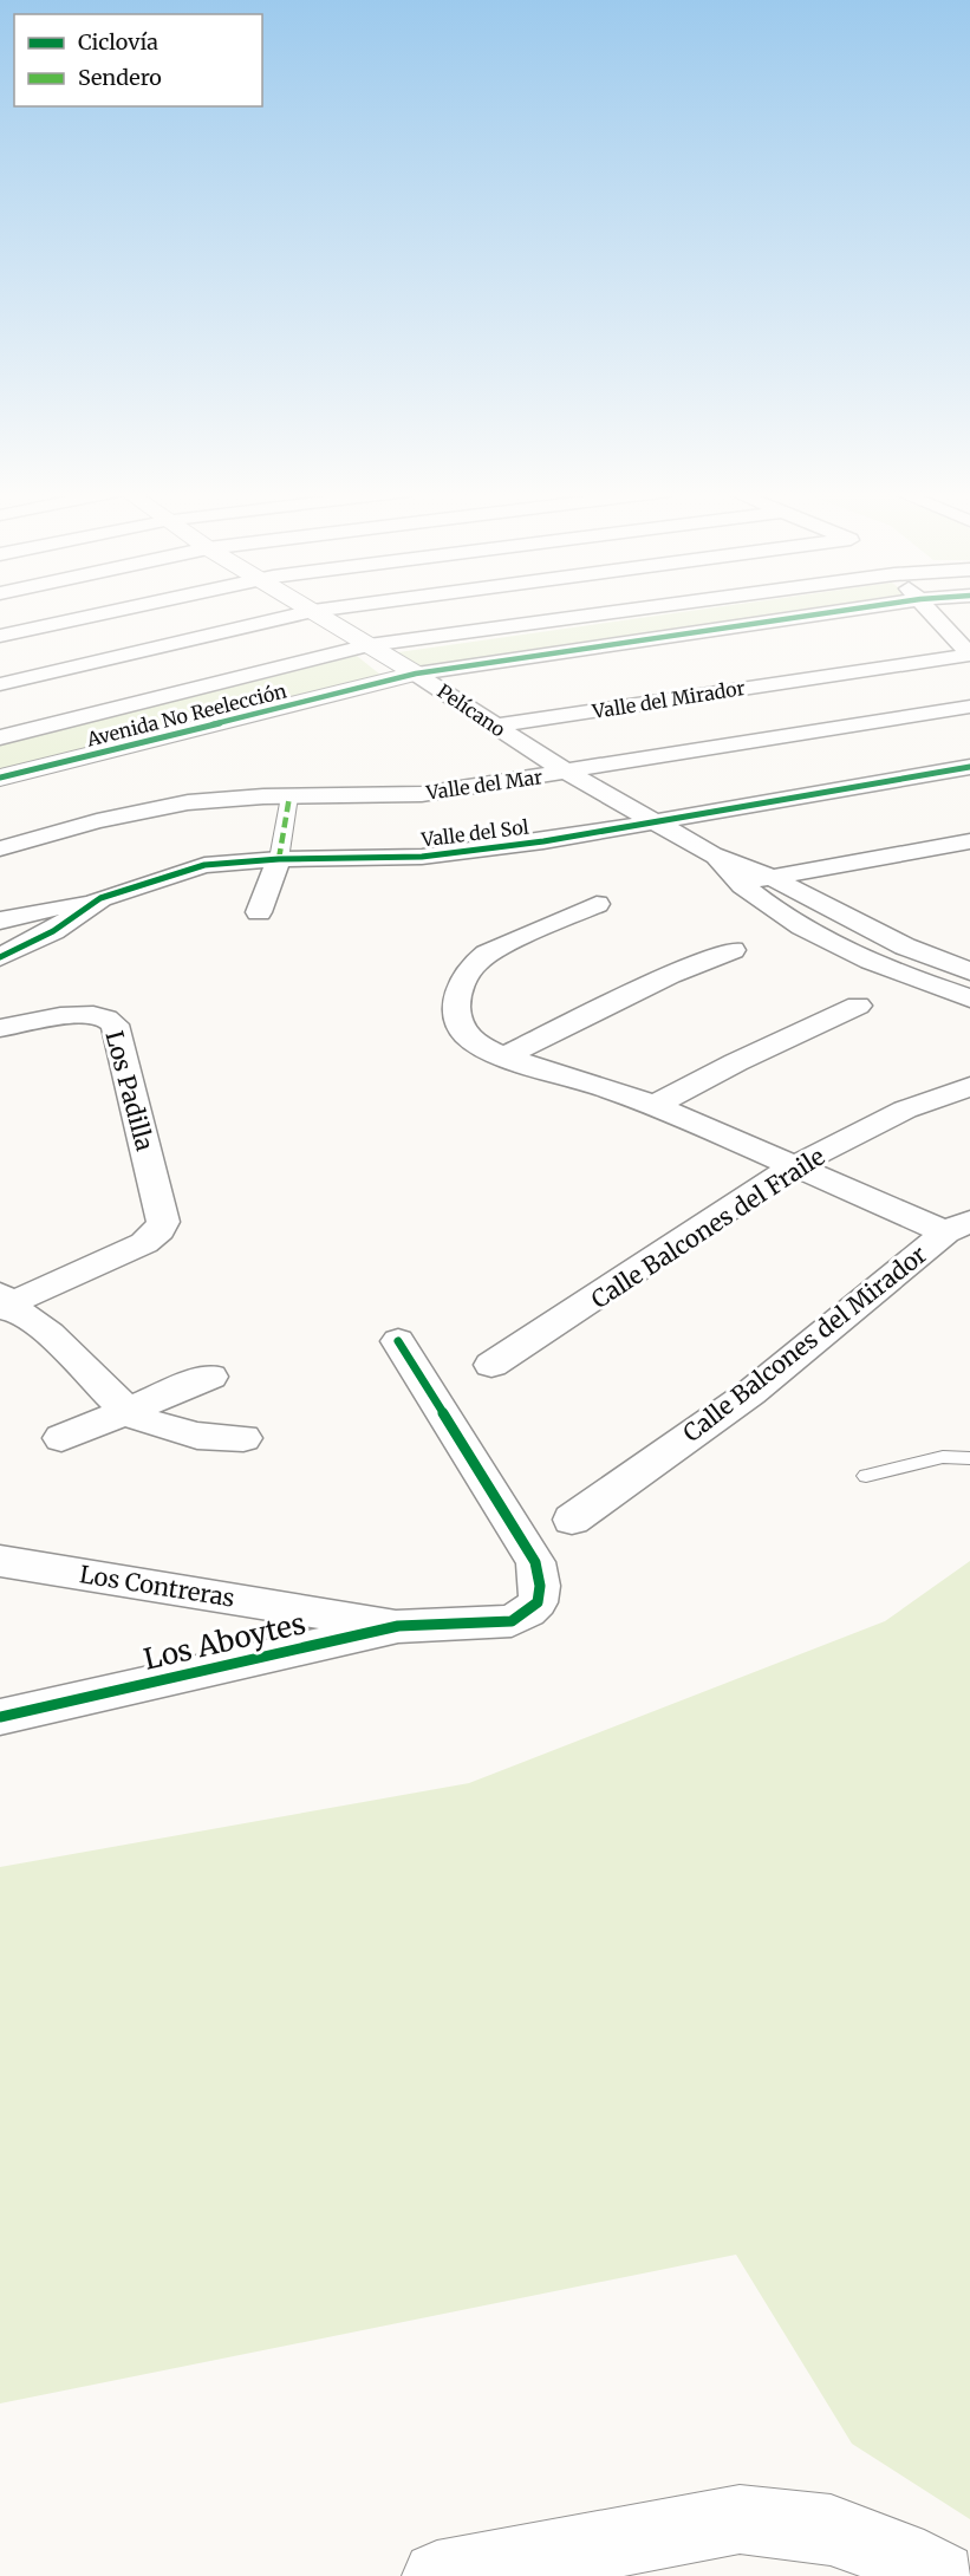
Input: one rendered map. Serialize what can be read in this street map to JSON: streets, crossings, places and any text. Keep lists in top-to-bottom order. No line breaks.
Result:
{"streets":{"street":["Valle del Mirador","Pelícano","Avenida No Reelección","Valle del Mar","Valle del Sol","Los Padilla","Calle Balcones del Fraile","Calle Balcones del Mirador","Los Contreras","Los Aboytes"]},"crossings":[["Valle del Mirador","Pelícano"],["Pelícano","Avenida No Reelección"],["Pelícano","Valle del Mar"],["Pelícano","Valle del Sol"],["Los Contreras","Los Aboytes"]],"legend":["Ciclovía","Sendero"]}
